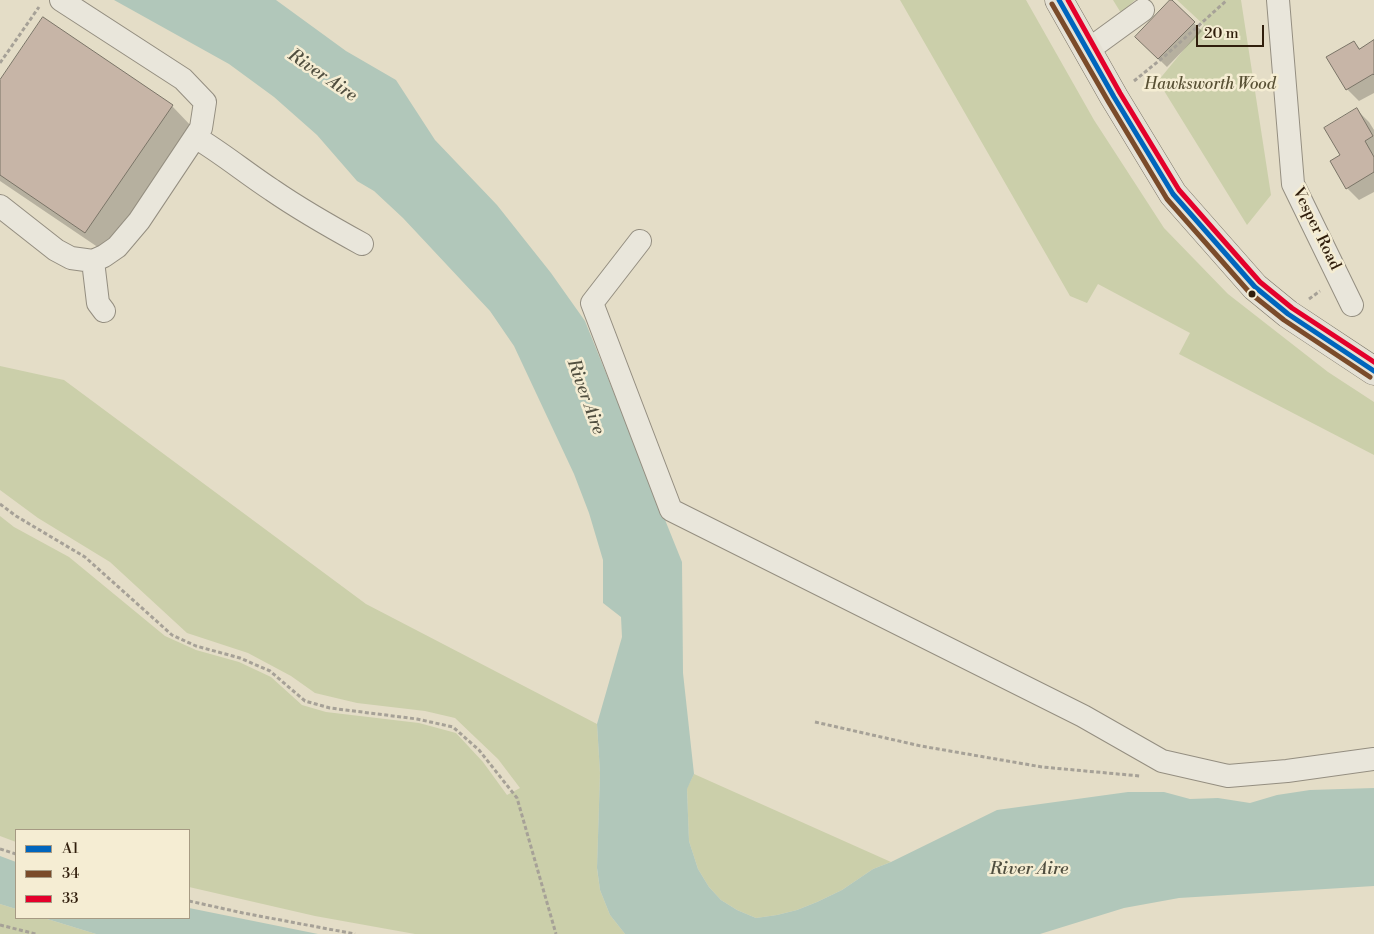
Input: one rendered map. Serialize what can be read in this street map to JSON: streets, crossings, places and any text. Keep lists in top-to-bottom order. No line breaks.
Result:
{"streets":{"street":["Vesper Road"]},"water":["River Aire"],"parks":["Hawksworth Wood"],"lines":["transit line A1","transit line 33","transit line 34"],"legend":["A1","34","33"],"scale_bar":"20 m"}
